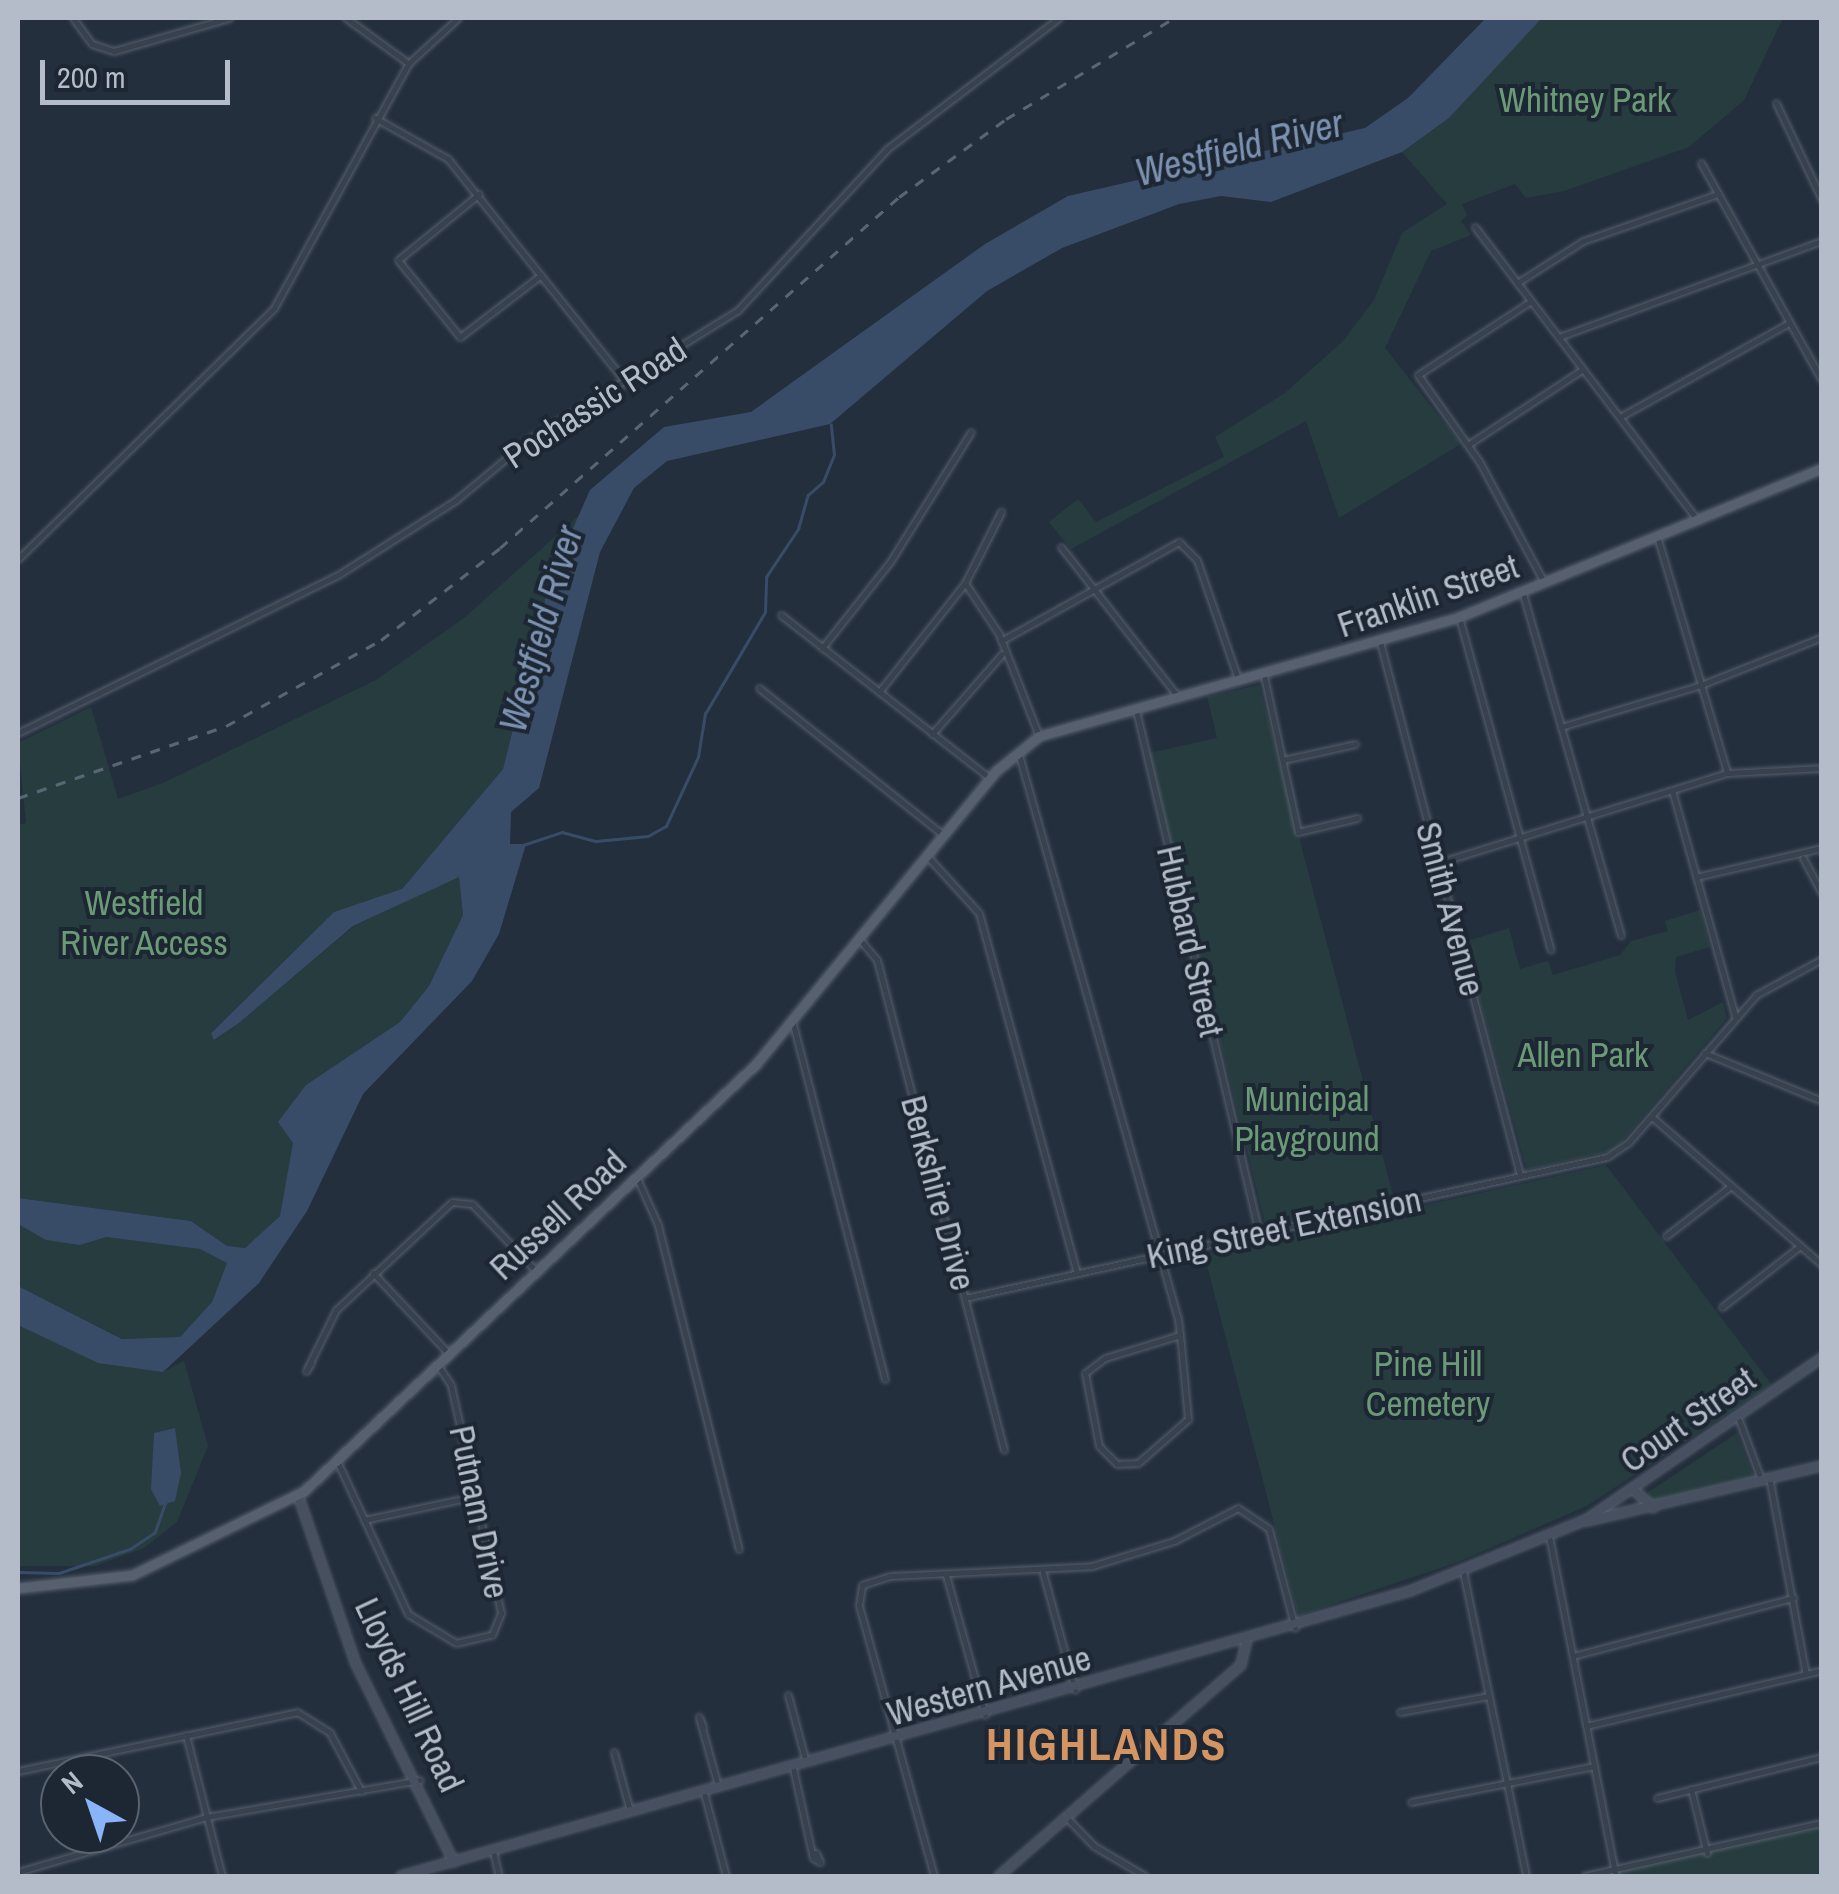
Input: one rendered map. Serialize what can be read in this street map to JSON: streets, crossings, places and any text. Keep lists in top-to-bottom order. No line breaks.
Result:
{"streets":{"main road":["Franklin Street","Russell Road","Court Street","Western Avenue","Lloyds Hill Road"],"street":["Pochassic Road","Smith Avenue","Hubbard Street","Berkshire Drive","King Street Extension","Putnam Drive"]},"crossings":[["Franklin Street","Smith Avenue"],["Franklin Street","Hubbard Street"],["Franklin Street","Russell Road"],["Smith Avenue","King Street Extension"],["Hubbard Street","King Street Extension"],["Berkshire Drive","Russell Road"],["Berkshire Drive","King Street Extension"],["Russell Road","Putnam Drive"],["Russell Road","Lloyds Hill Road"],["Court Street","Western Avenue"],["Western Avenue","Lloyds Hill Road"]],"districts":["HIGHLANDS"],"water":["Westfield River"],"parks":["Whitney Park","Westfield River Access","Allen Park","Municipal Playground","Pine Hill Cemetery"],"scale_bar":"200 m","north":"top left"}
